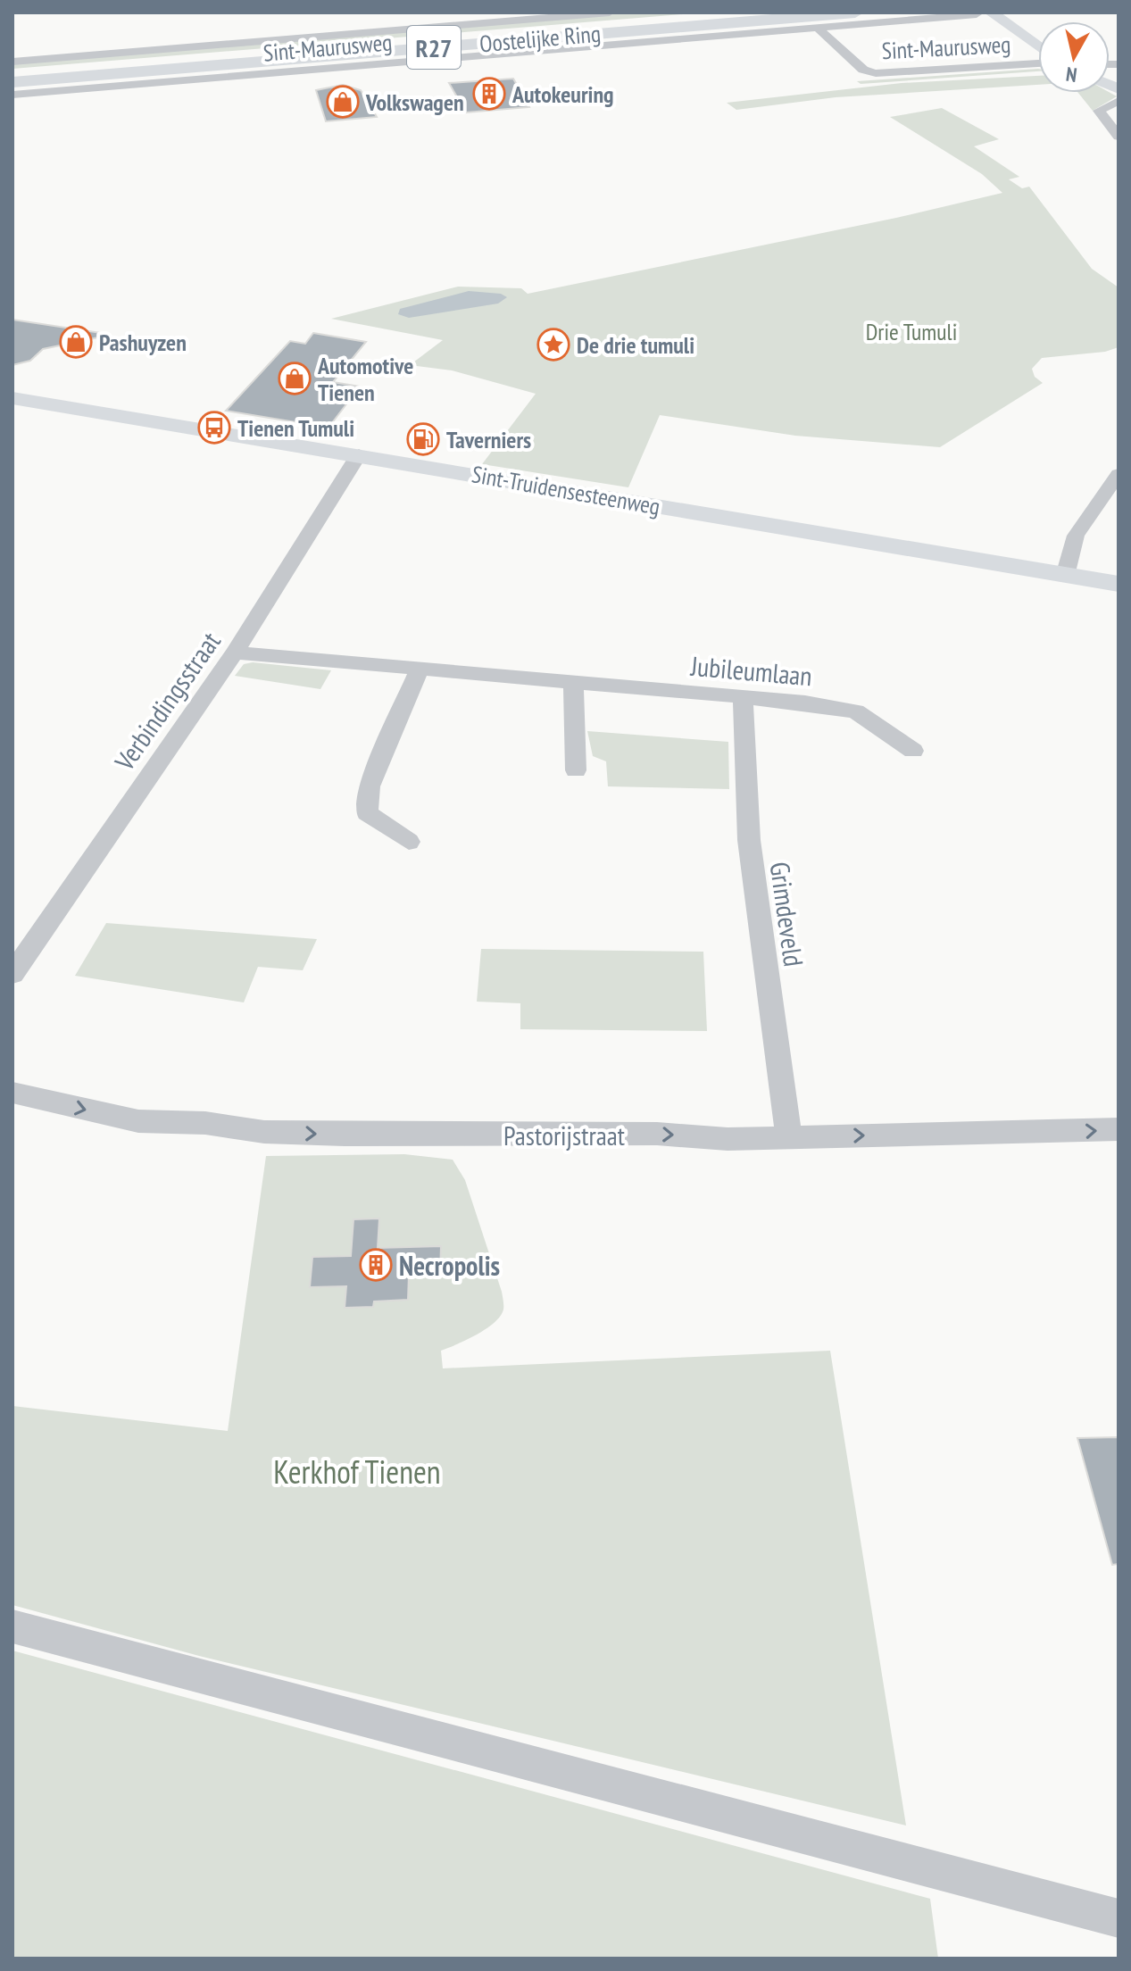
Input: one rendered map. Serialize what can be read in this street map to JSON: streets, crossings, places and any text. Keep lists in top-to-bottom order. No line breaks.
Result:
{"streets":{"highway":["Oostelijke Ring","R27"],"main road":["Sint-Truidensesteenweg"],"street":["Sint-Maurusweg","Jubileumlaan","Verbindingsstraat","Grimdeveld","Pastorijstraat"]},"crossings":[["Sint-Truidensesteenweg","Verbindingsstraat"],["Jubileumlaan","Verbindingsstraat"],["Jubileumlaan","Grimdeveld"],["Grimdeveld","Pastorijstraat"]],"one_way":["Pastorijstraat"],"parks":["Drie Tumuli","Kerkhof Tienen"],"places":{"building":["Autokeuring","Necropolis"],"shop":["Volkswagen","Pashuyzen","Automotive Tienen"],"place":["De drie tumuli"],"bus stop":["Tienen Tumuli"],"fuel station":["Taverniers"]},"north":"bottom"}
